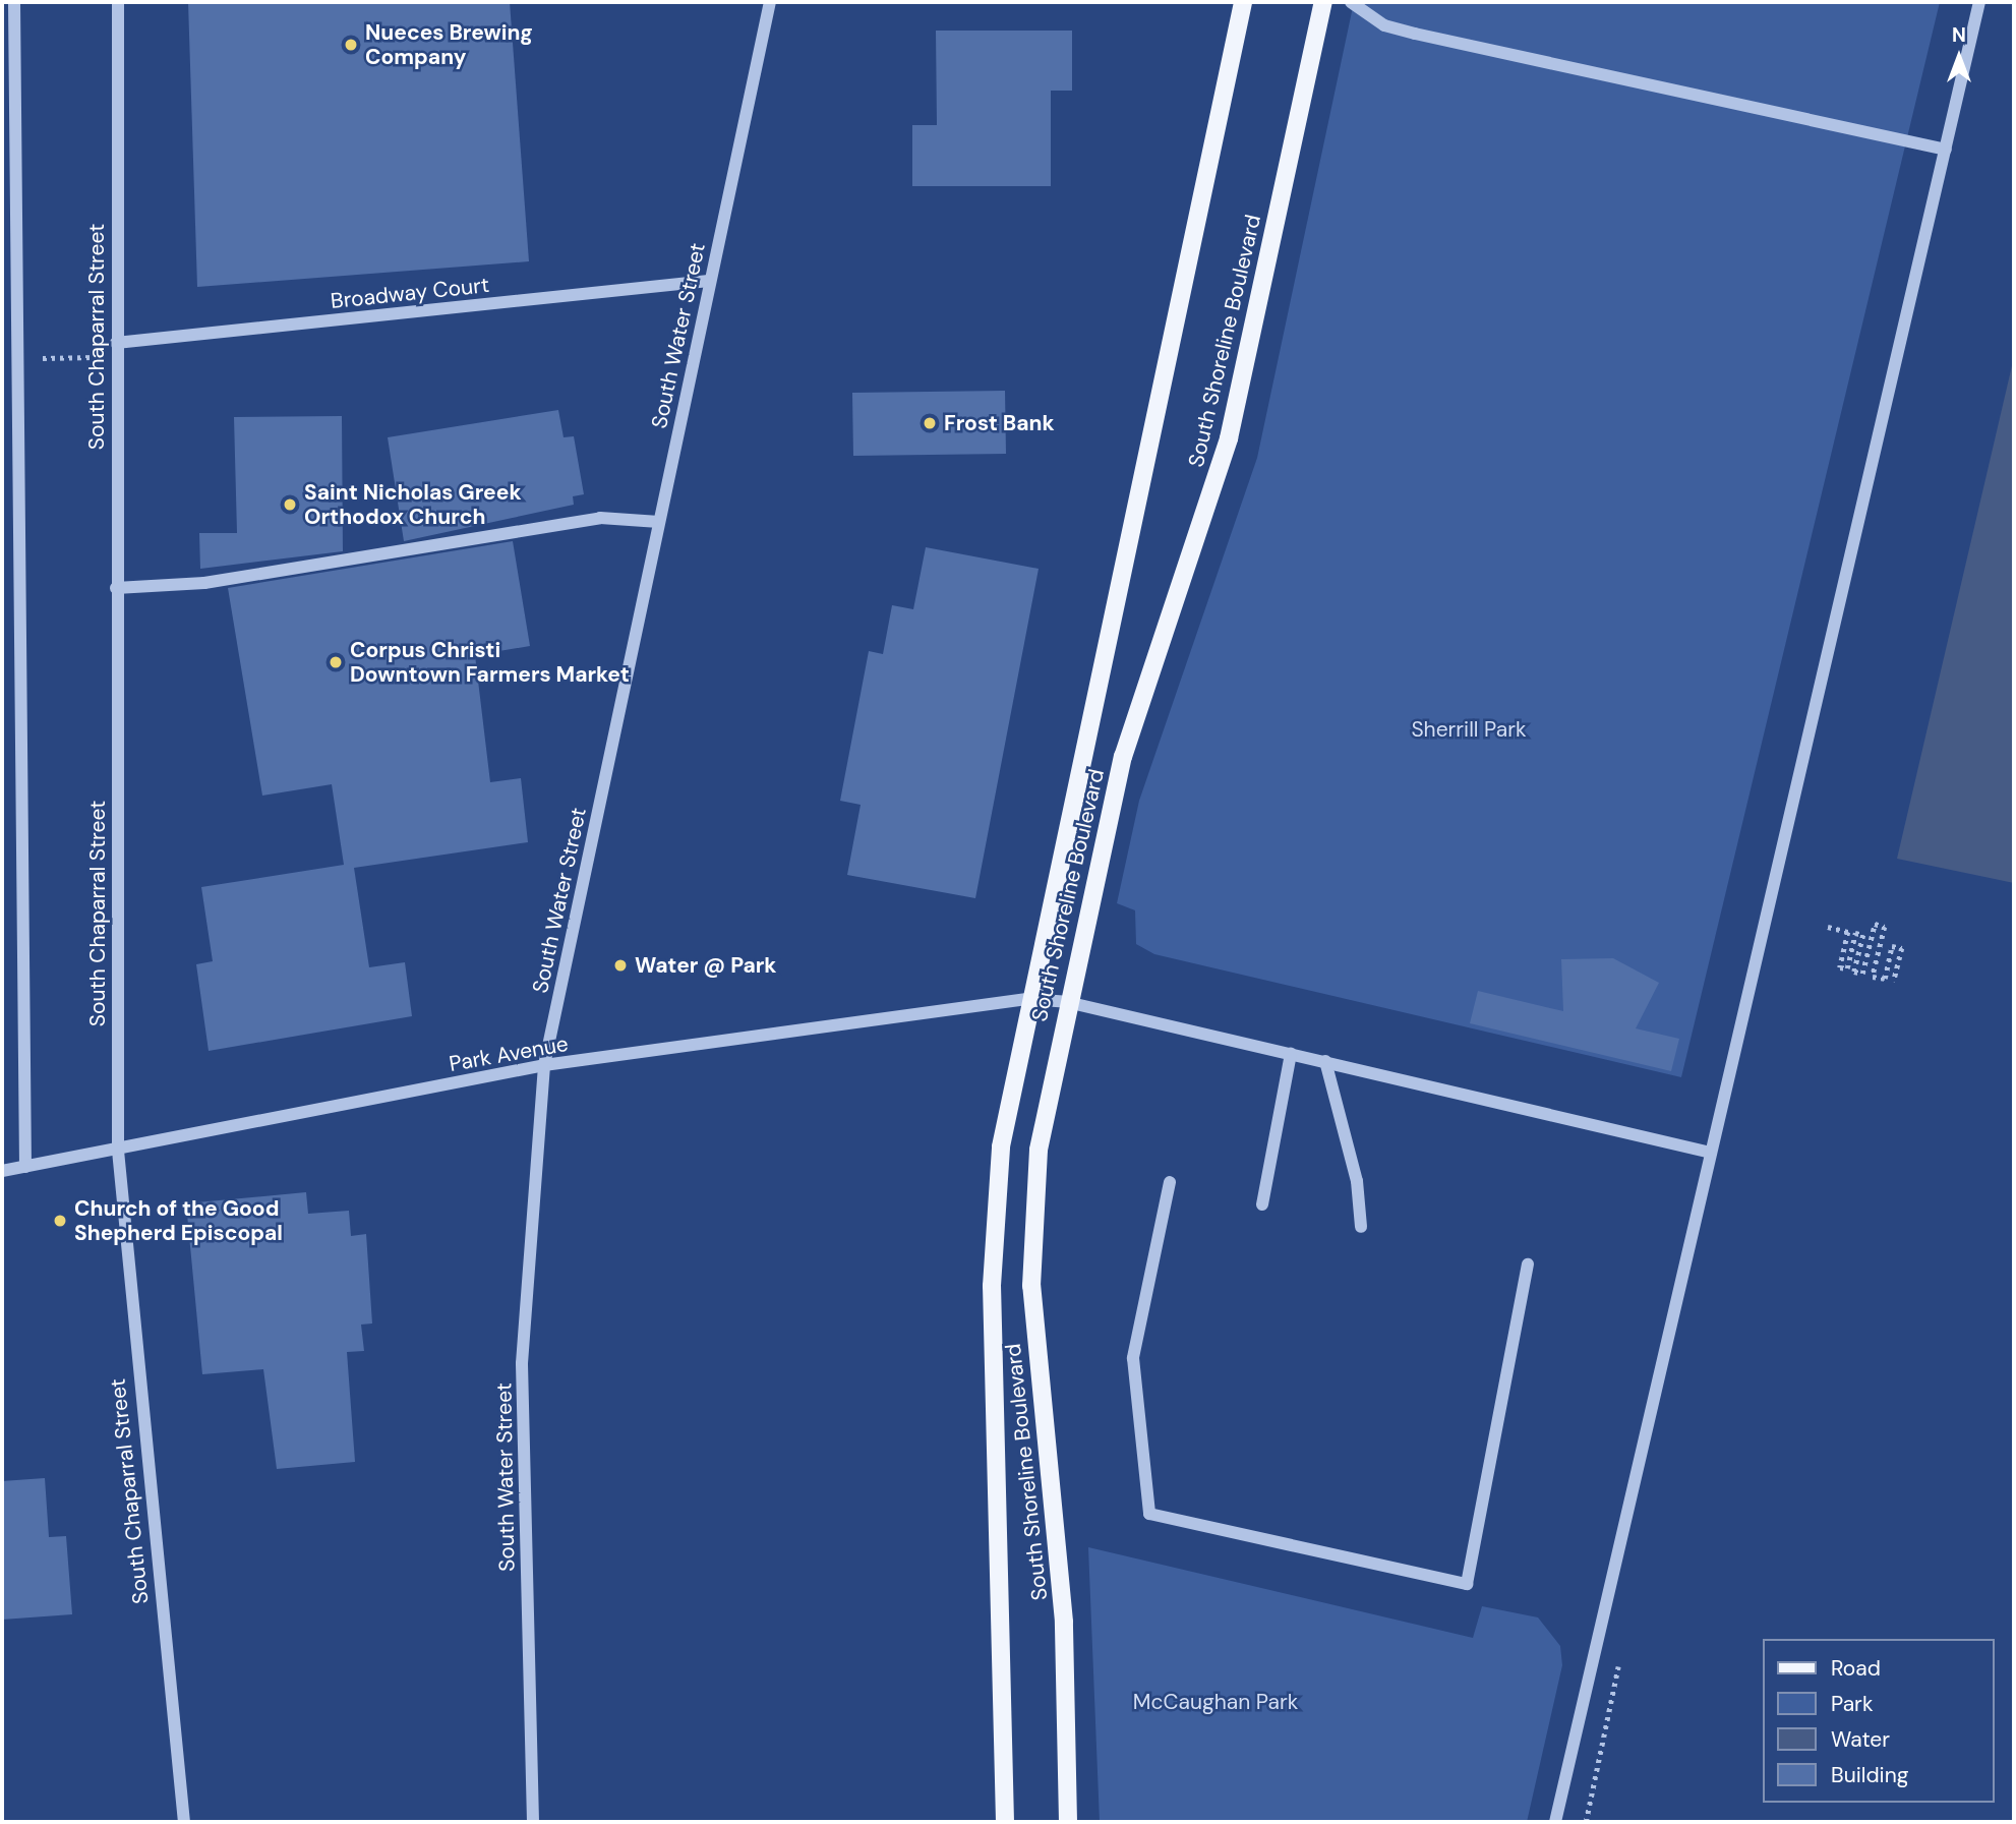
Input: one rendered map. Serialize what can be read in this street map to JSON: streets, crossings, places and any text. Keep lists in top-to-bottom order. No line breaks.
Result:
{"streets":{"main road":["South Shoreline Boulevard"],"street":["Broadway Court","South Water Street","South Chaparral Street","Park Avenue"]},"crossings":[["Broadway Court","South Water Street"],["Broadway Court","South Chaparral Street"],["South Water Street","Park Avenue"],["South Chaparral Street","Park Avenue"],["South Shoreline Boulevard","Park Avenue"]],"parks":["Sherrill Park","McCaughan Park"],"places":["Nueces Brewing Company","Frost Bank","Saint Nicholas Greek Orthodox Church","Corpus Christi Downtown Farmers Market","Water @ Park","Church of the Good Shepherd Episcopal"],"legend":["Road","Park","Water","Building"],"north":"top"}
